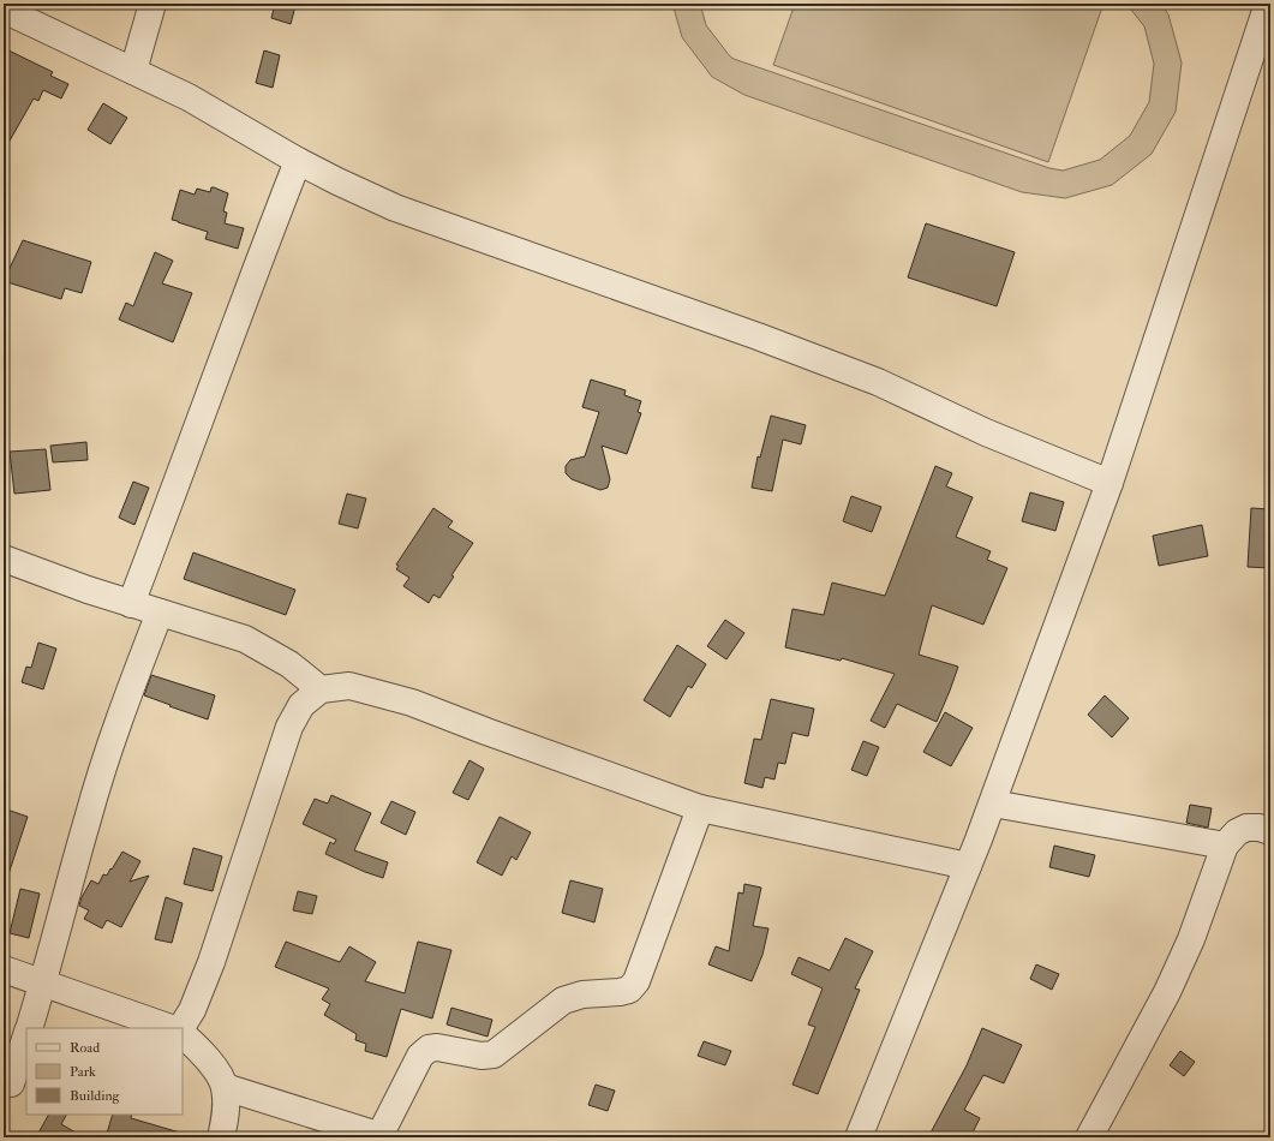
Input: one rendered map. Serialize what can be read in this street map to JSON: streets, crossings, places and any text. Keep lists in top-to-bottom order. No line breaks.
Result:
{"legend":["Road","Park","Building"]}
